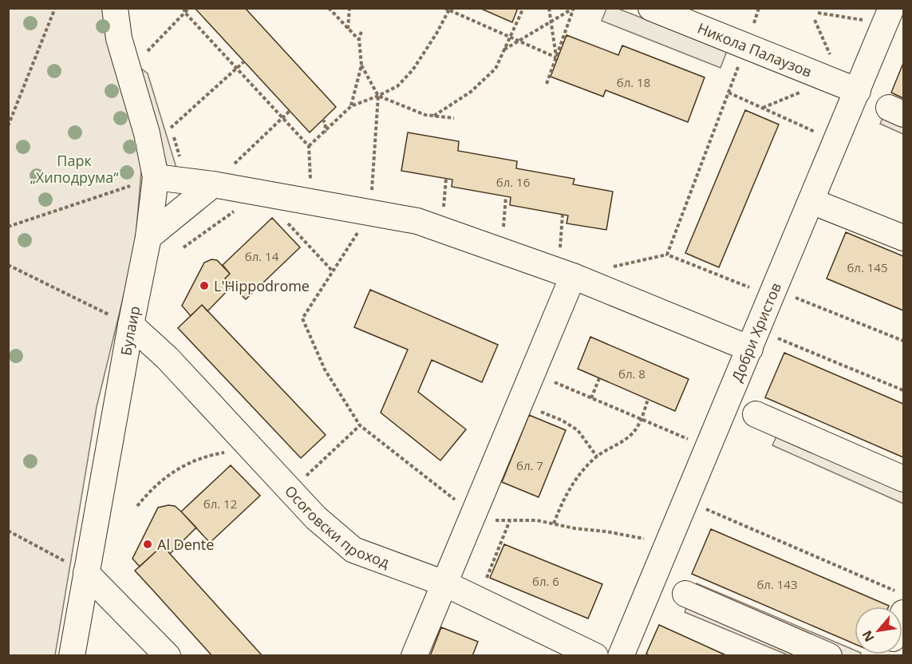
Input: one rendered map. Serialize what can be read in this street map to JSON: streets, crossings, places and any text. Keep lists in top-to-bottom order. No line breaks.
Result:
{"streets":{"street":["Никола Палаузов","Булаир","Добри Христов","Осоговски проход"]},"crossings":[["Никола Палаузов","Добри Христов"],["Булаир","Осоговски проход"]],"parks":["Парк „Хиподрума“"],"places":["L'Hippodrome","Al Dente"],"house_numbers":["бл. 18","бл. 16","бл. 14","бл. 145","бл. 8","бл. 7","бл. 12","бл. 6","бл. 143"],"north":"bottom left"}
